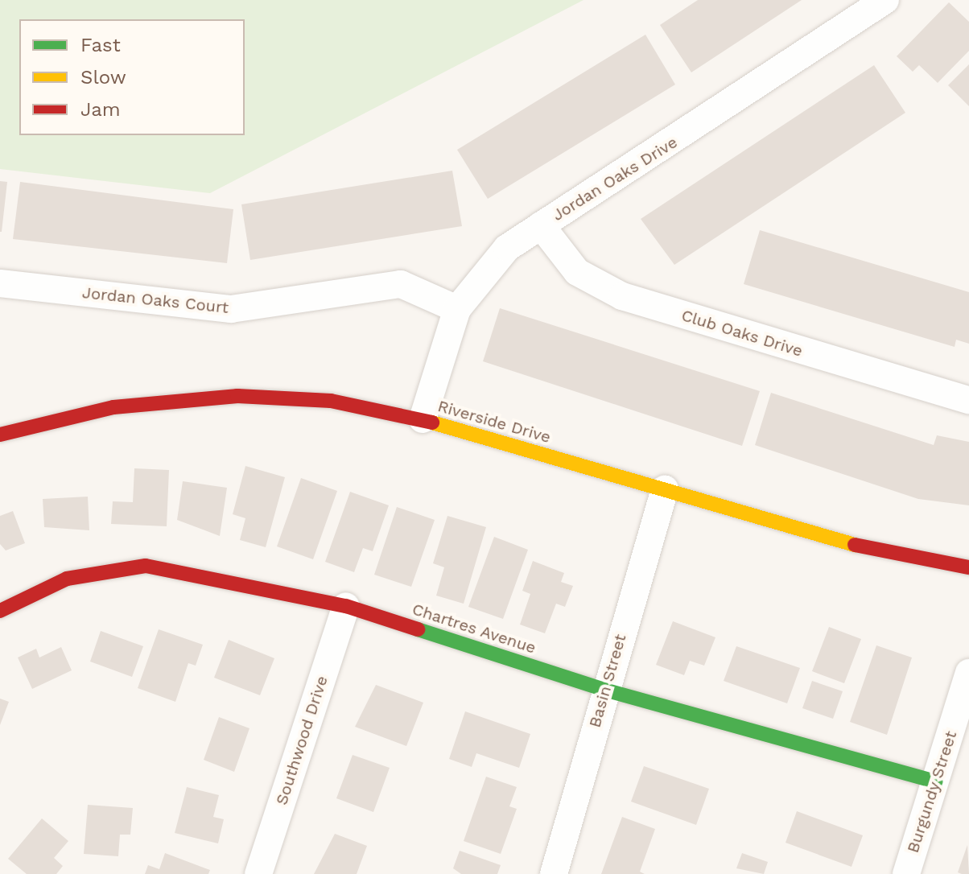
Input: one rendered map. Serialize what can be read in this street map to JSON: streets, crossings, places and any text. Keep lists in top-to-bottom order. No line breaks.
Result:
{"streets":{"street":["Jordan Oaks Drive","Jordan Oaks Court","Club Oaks Drive","Riverside Drive","Chartres Avenue","Basin Street","Southwood Drive","Burgundy Street"]},"crossings":[["Jordan Oaks Drive","Jordan Oaks Court"],["Jordan Oaks Drive","Club Oaks Drive"],["Jordan Oaks Drive","Riverside Drive"],["Riverside Drive","Basin Street"],["Chartres Avenue","Basin Street"],["Chartres Avenue","Southwood Drive"],["Chartres Avenue","Burgundy Street"]],"legend":["Fast","Slow","Jam"]}
